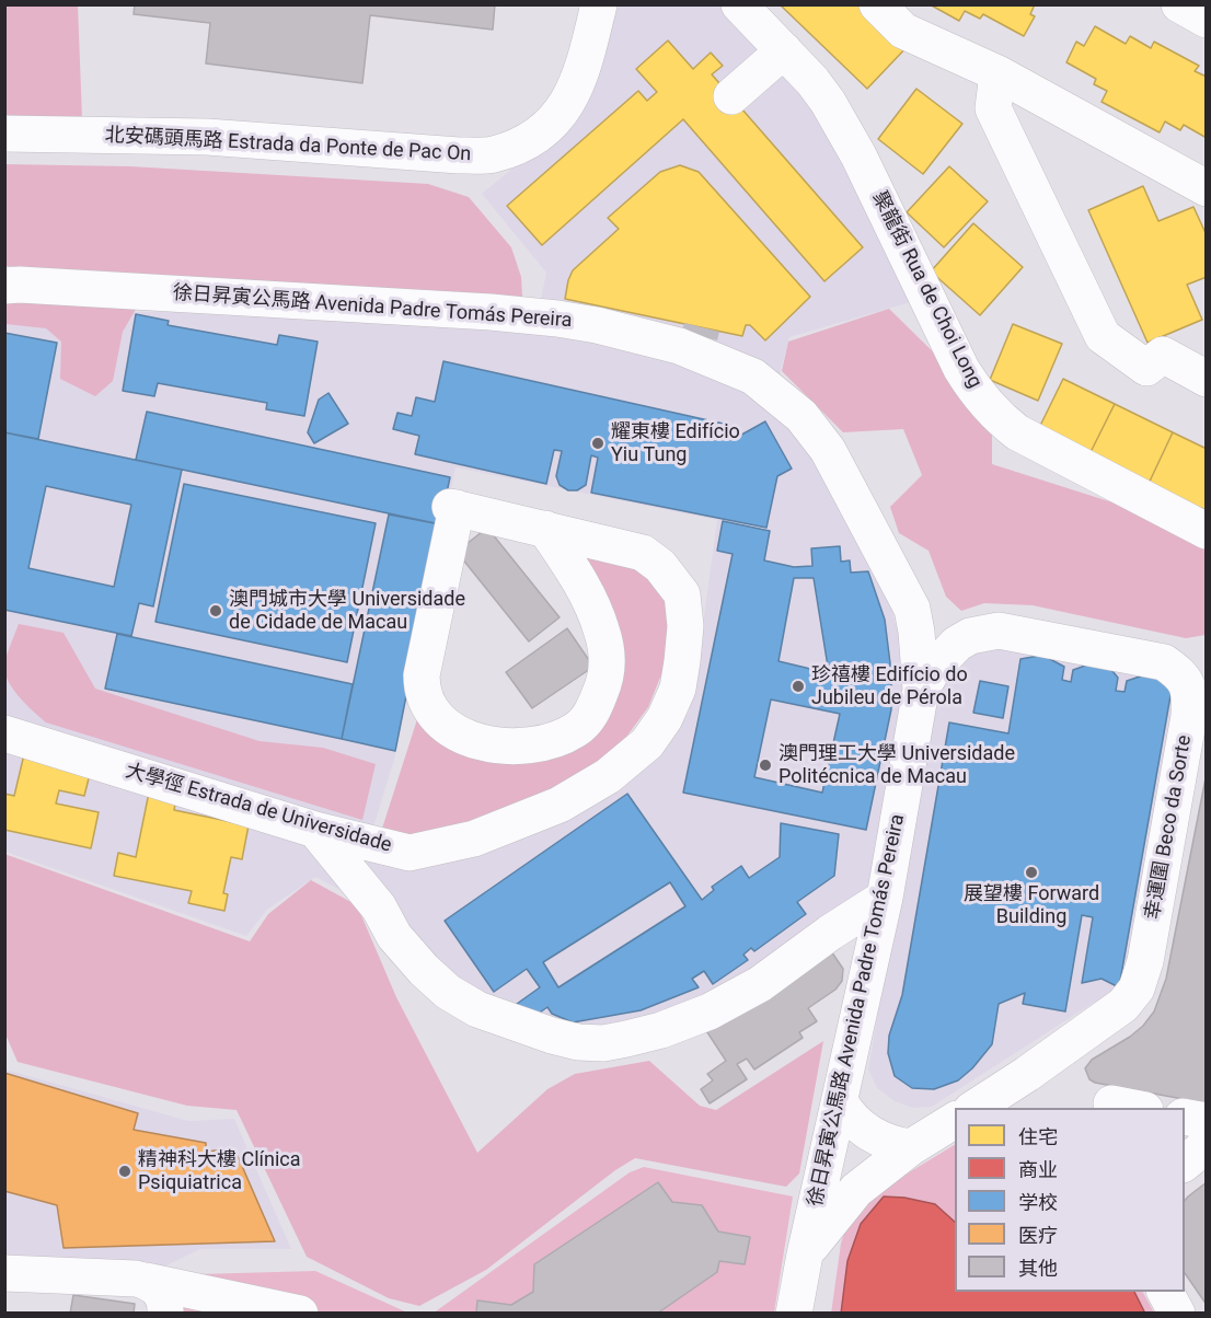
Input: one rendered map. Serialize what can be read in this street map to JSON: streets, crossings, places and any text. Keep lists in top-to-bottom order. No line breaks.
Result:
{"streets":{"street":["北安碼頭馬路 Estrada da Ponte de Pac On","聚龍街 Rua de Choi Long","徐日昇寅公馬路 Avenida Padre Tomás Pereira","大學徑 Estrada de Universidade","幸運圍 Beco da Sorte"]},"crossings":[["徐日昇寅公馬路 Avenida Padre Tomás Pereira","幸運圍 Beco da Sorte"]],"places":["耀東樓 Edifício Yiu Tung","澳門城市大學 Universidade de Cidade de Macau","珍禧樓 Edifício do Jubileu de Pérola","澳門理工大學 Universidade Politécnica de Macau","展望樓 Forward Building","精神科大樓 Clínica Psiquiatrica"],"legend":["住宅","商业","学校","医疗","其他"]}
